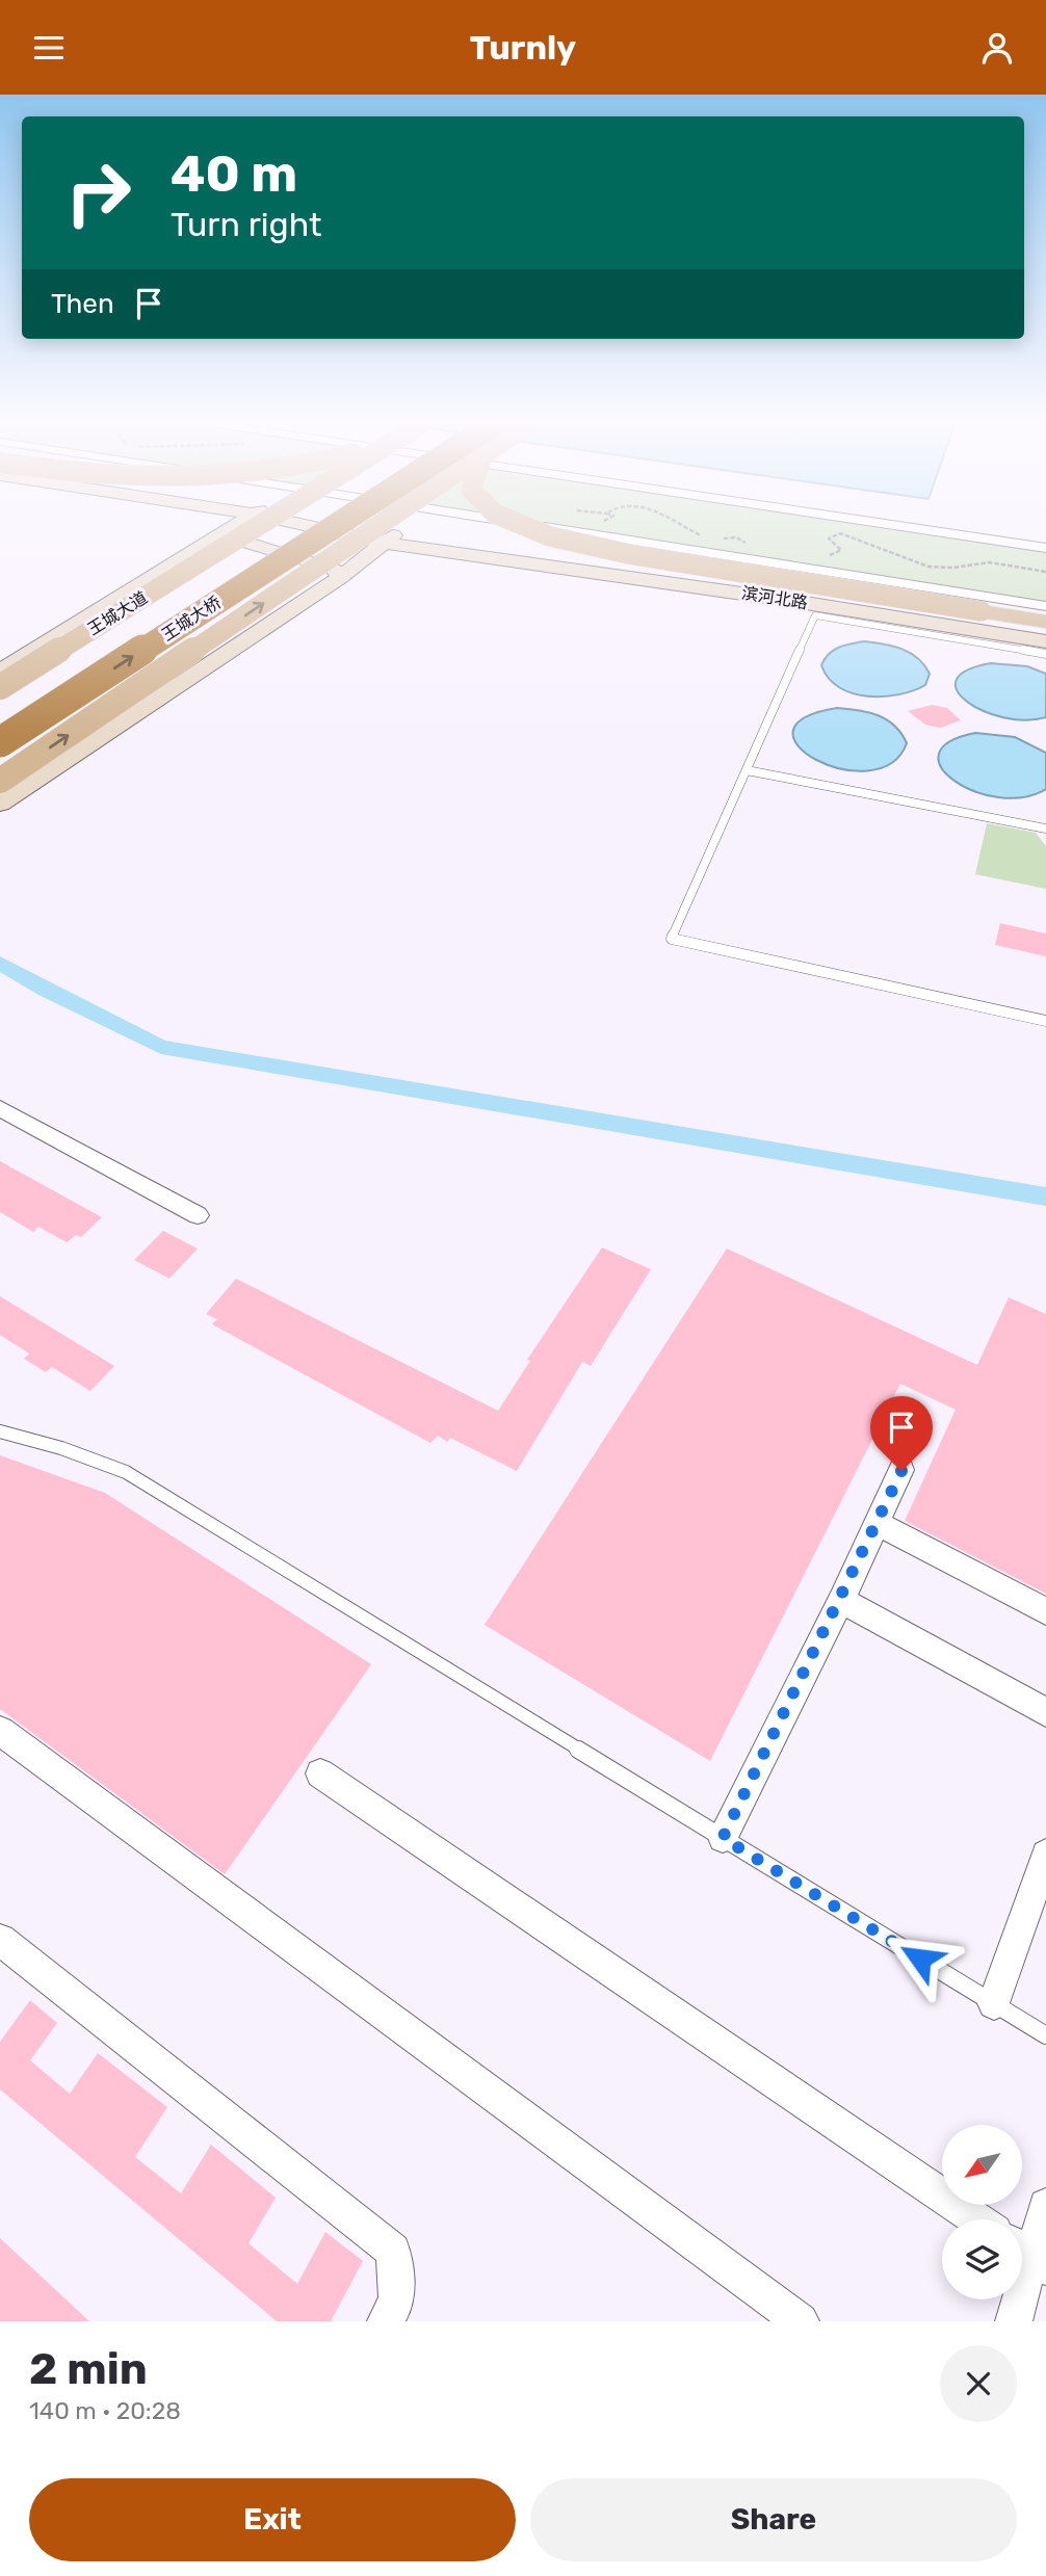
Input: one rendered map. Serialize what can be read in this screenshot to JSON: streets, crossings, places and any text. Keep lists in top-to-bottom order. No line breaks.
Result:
{"streets":{"highway":["王城大桥"],"main road":["滨河北路","王城大道"]},"north":"bottom left","page":{"header":"Turnly","turn":["40 m","Turn right"],"then":"Then","heading":["2 min","140 m · 20:28"],"buttons":["Exit","Share"]}}
